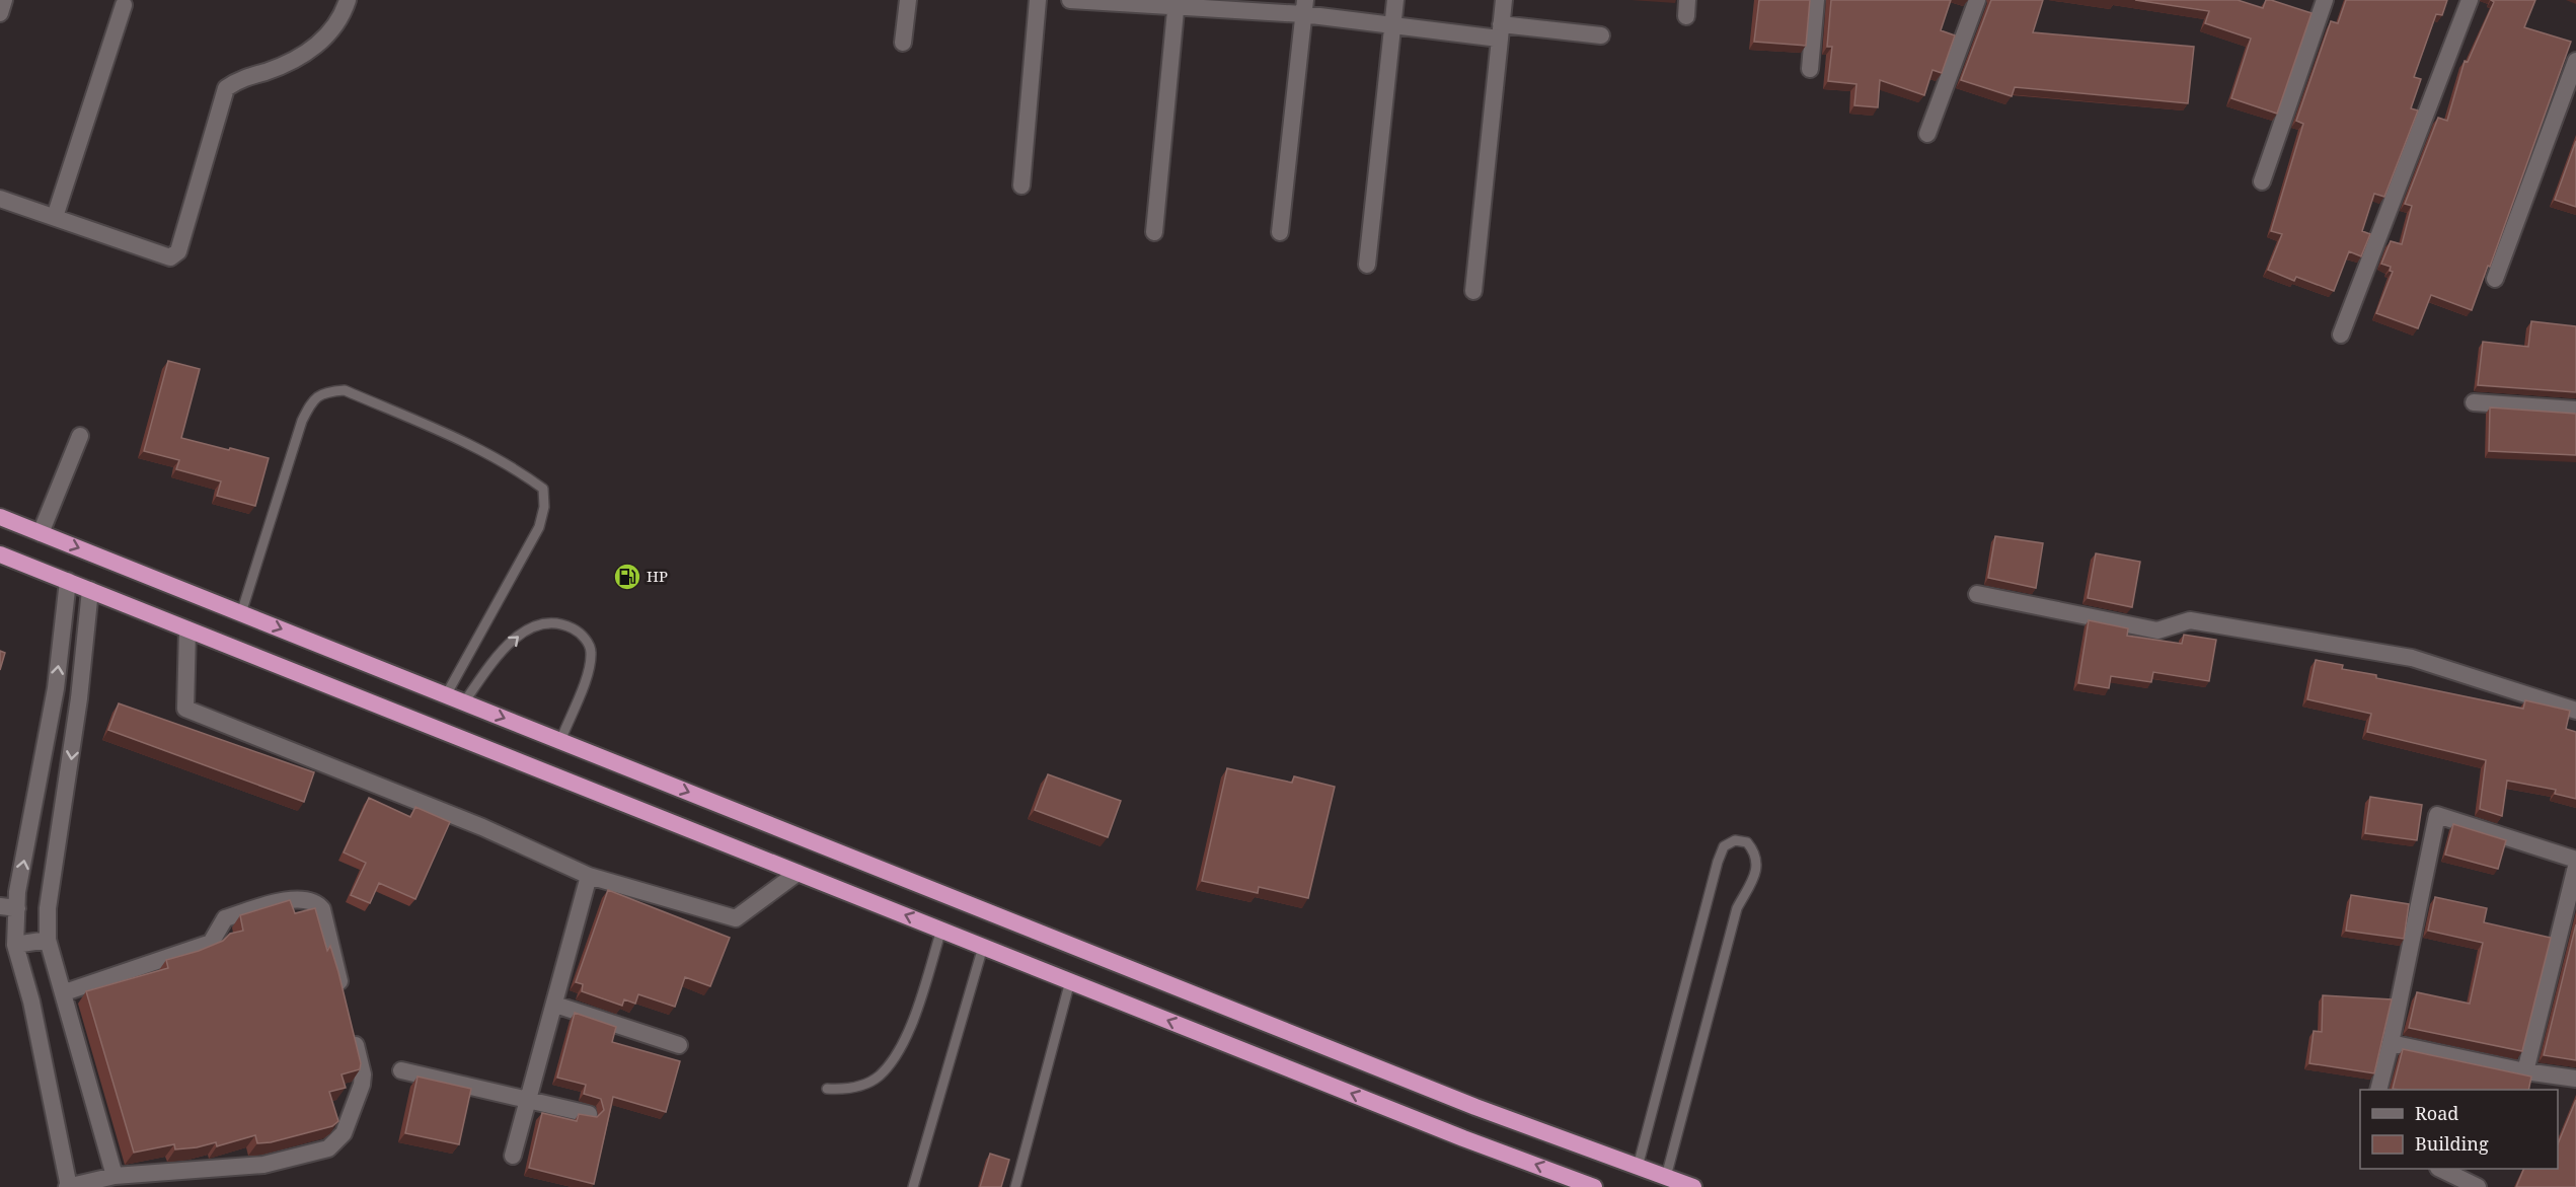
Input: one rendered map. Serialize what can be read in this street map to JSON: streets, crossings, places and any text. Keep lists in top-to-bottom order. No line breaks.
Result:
{"places":{"fuel station":["HP"]},"legend":["Road","Building"]}
